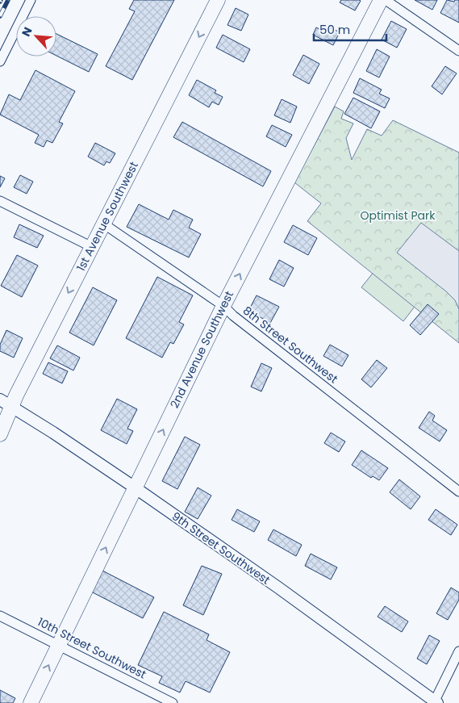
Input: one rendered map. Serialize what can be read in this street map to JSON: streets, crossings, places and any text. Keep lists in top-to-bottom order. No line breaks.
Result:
{"streets":{"main road":["1st Avenue Southwest","2nd Avenue Southwest"],"street":["8th Street Southwest","9th Street Southwest","10th Street Southwest"]},"crossings":[["1st Avenue Southwest","8th Street Southwest"],["1st Avenue Southwest","9th Street Southwest"],["8th Street Southwest","2nd Avenue Southwest"],["2nd Avenue Southwest","9th Street Southwest"],["2nd Avenue Southwest","10th Street Southwest"]],"one_way":["1st Avenue Southwest","2nd Avenue Southwest"],"parks":["Optimist Park"],"scale_bar":"50 m","north":"top left"}
